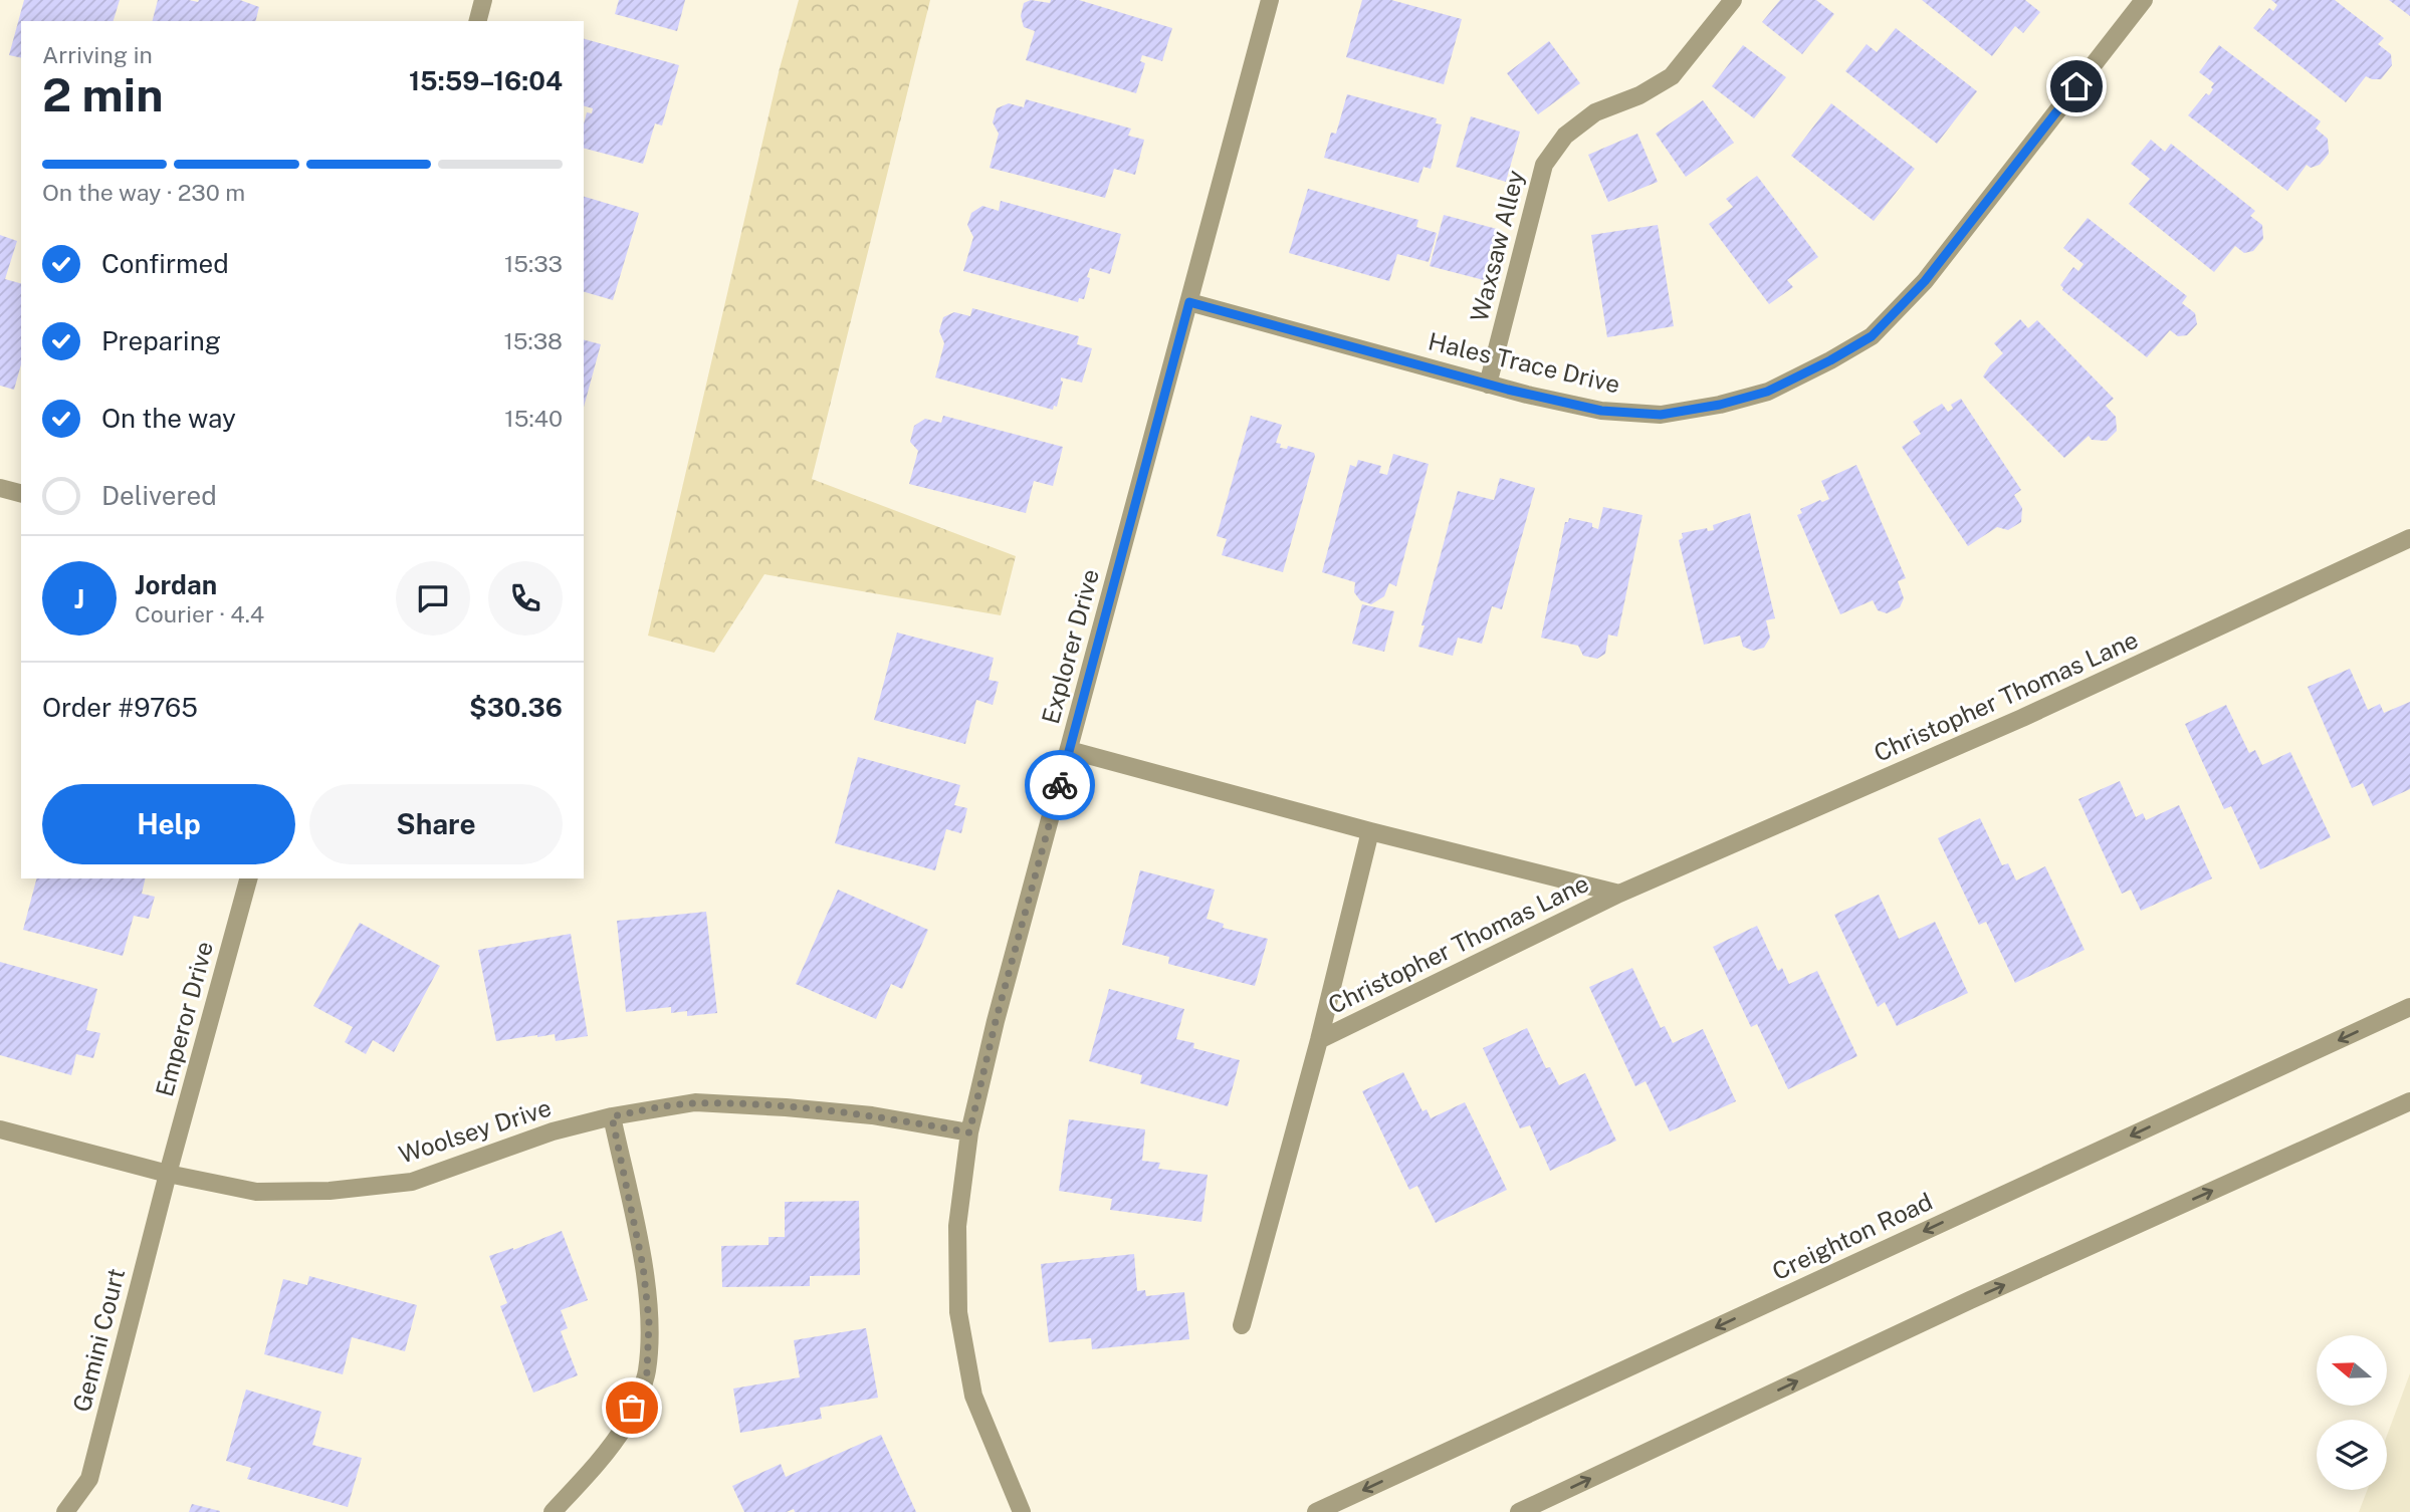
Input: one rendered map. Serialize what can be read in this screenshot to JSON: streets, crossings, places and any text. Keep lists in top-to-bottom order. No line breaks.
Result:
{"streets":{"street":["Waxsaw Alley","Hales Trace Drive","Explorer Drive","Christopher Thomas Lane","Emperor Drive","Woolsey Drive","Creighton Road","Gemini Court"]},"crossings":[["Waxsaw Alley","Hales Trace Drive"],["Hales Trace Drive","Explorer Drive"],["Explorer Drive","Christopher Thomas Lane"],["Explorer Drive","Woolsey Drive"],["Emperor Drive","Woolsey Drive"],["Emperor Drive","Gemini Court"],["Woolsey Drive","Gemini Court"]],"north":"left","page":{"heading":["2 min","Arriving in","15:59–16:04"],"panel":["Jordan","Courier · 4.4","Order #9765","$30.36"],"bar":"On the way · 230 m","list":[["Confirmed","15:33"],["Preparing","15:38"],["On the way","15:40"],"Delivered"],"round":"J","buttons":["Help","Share"]}}
